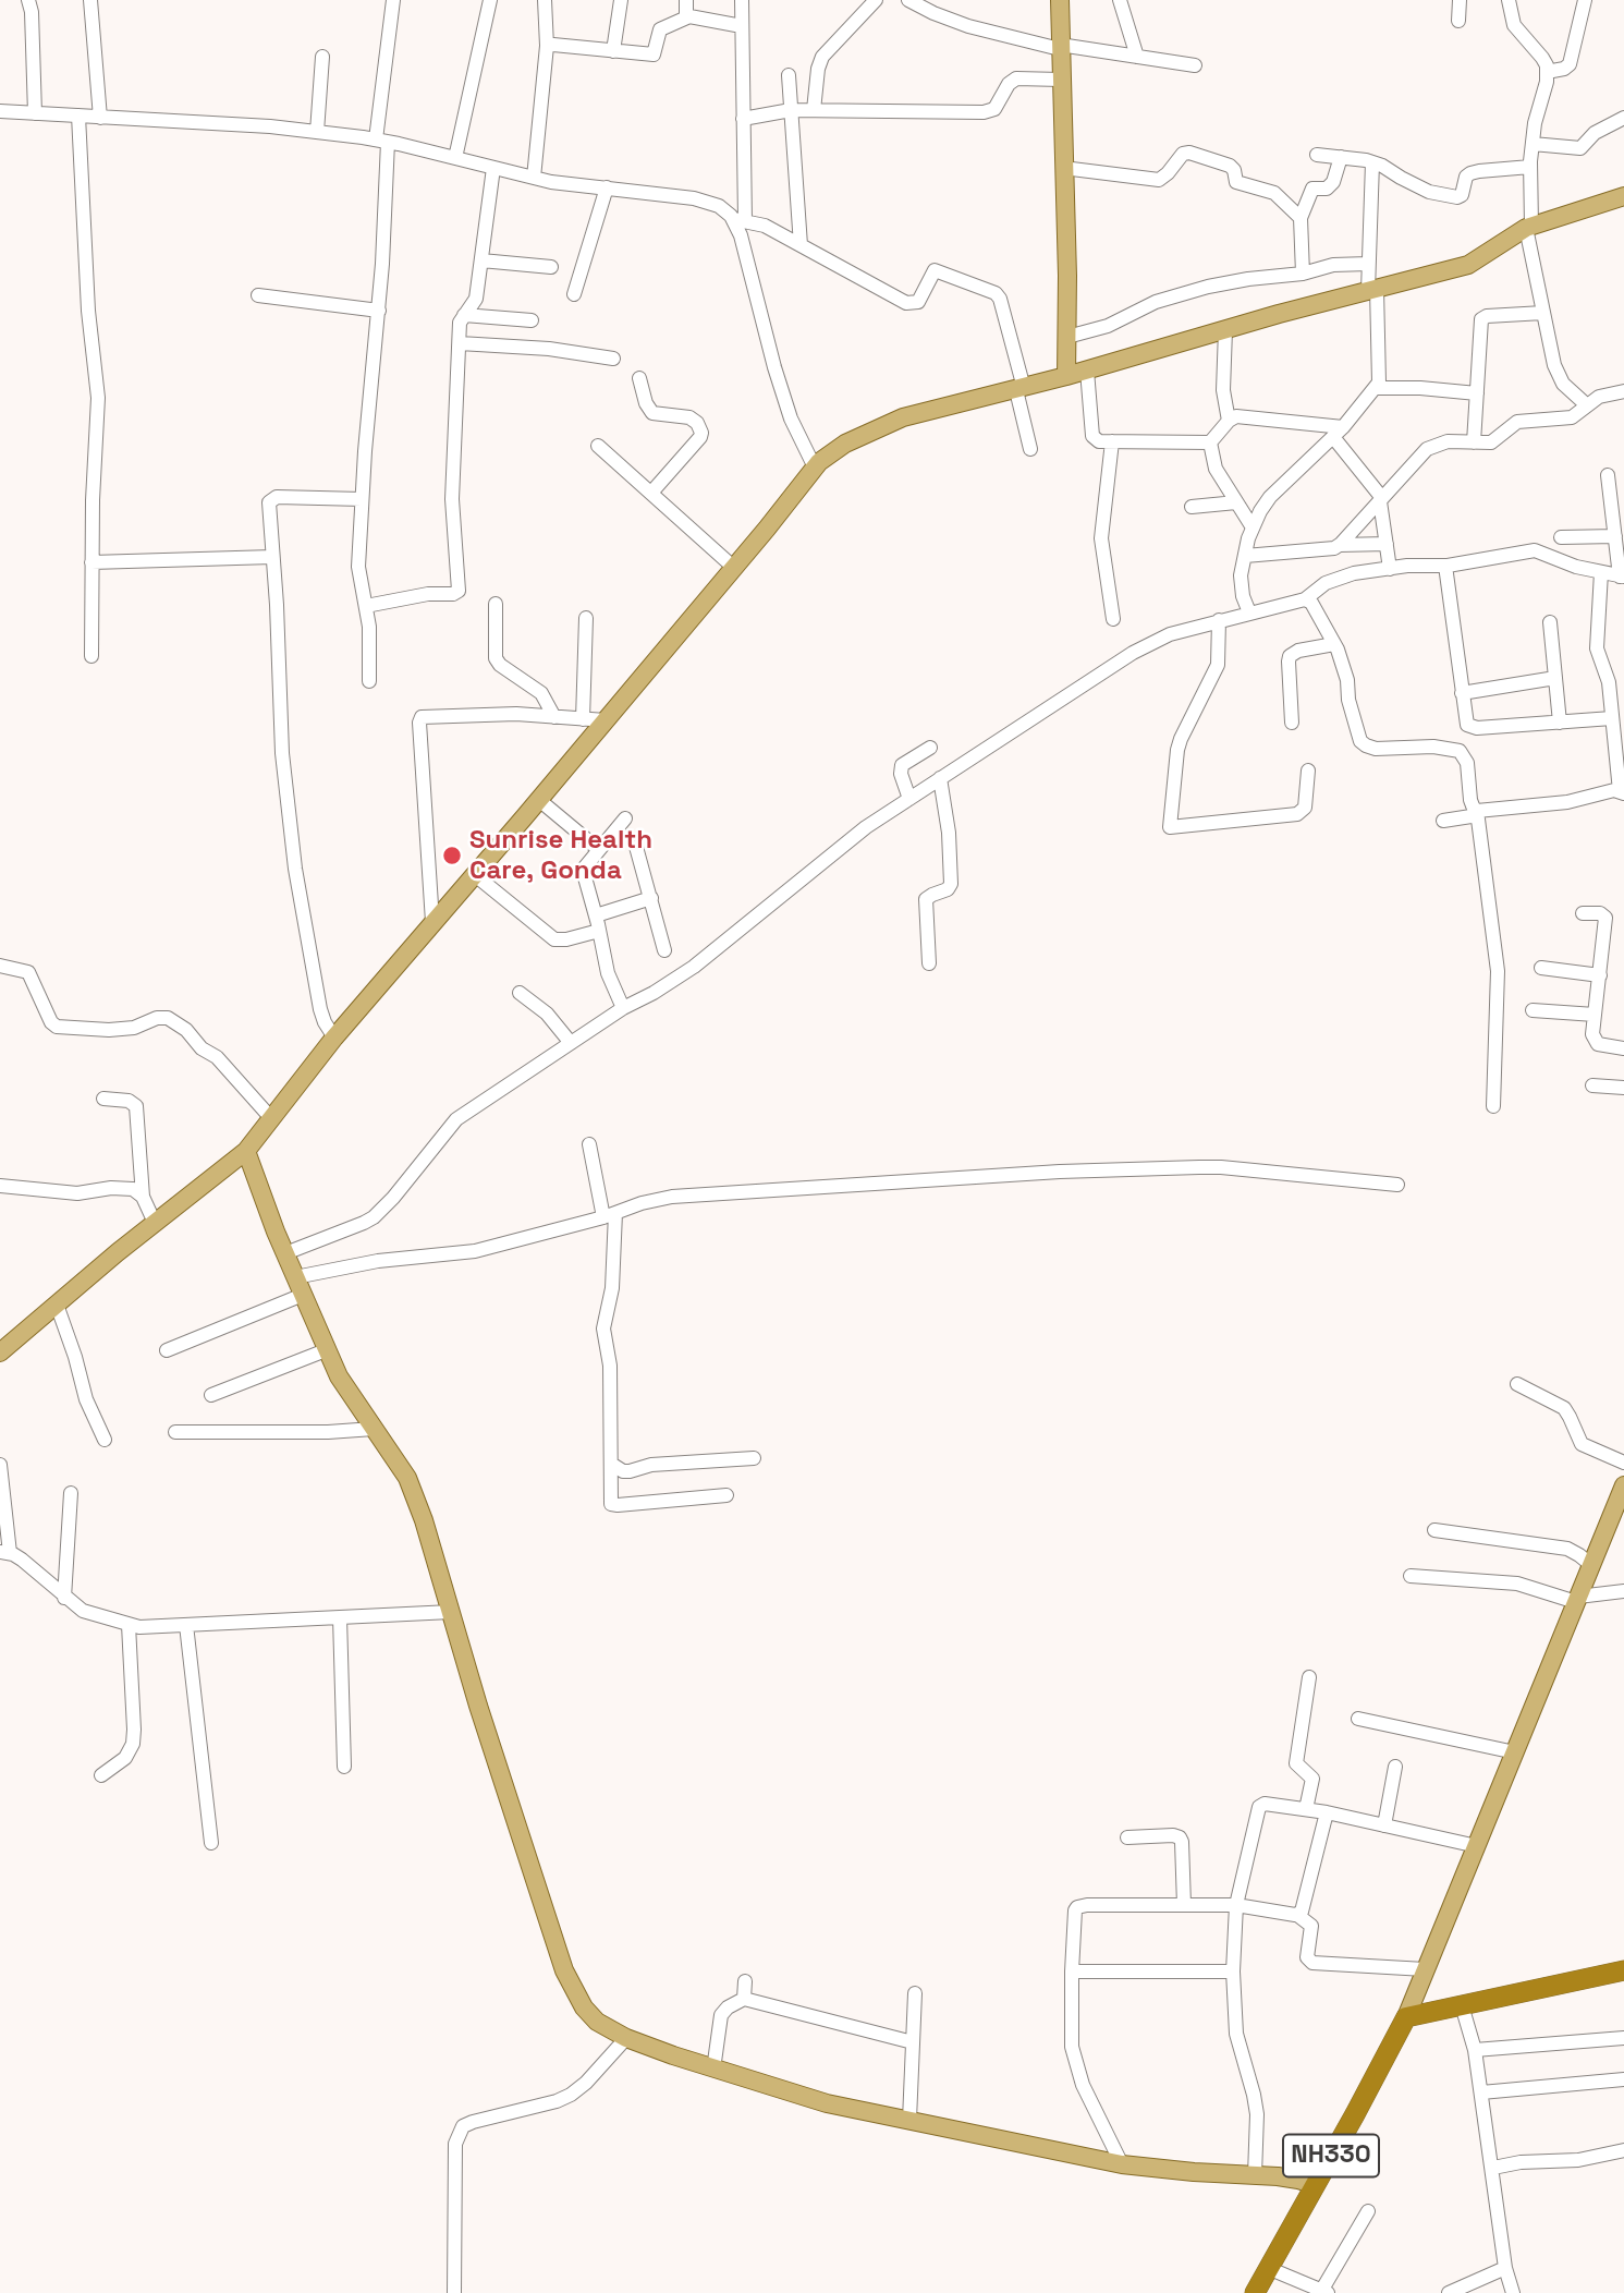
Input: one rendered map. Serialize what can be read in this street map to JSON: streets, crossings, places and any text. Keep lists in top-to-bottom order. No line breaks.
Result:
{"streets":{"highway":["NH330"]},"places":["Sunrise Health Care, Gonda"]}
